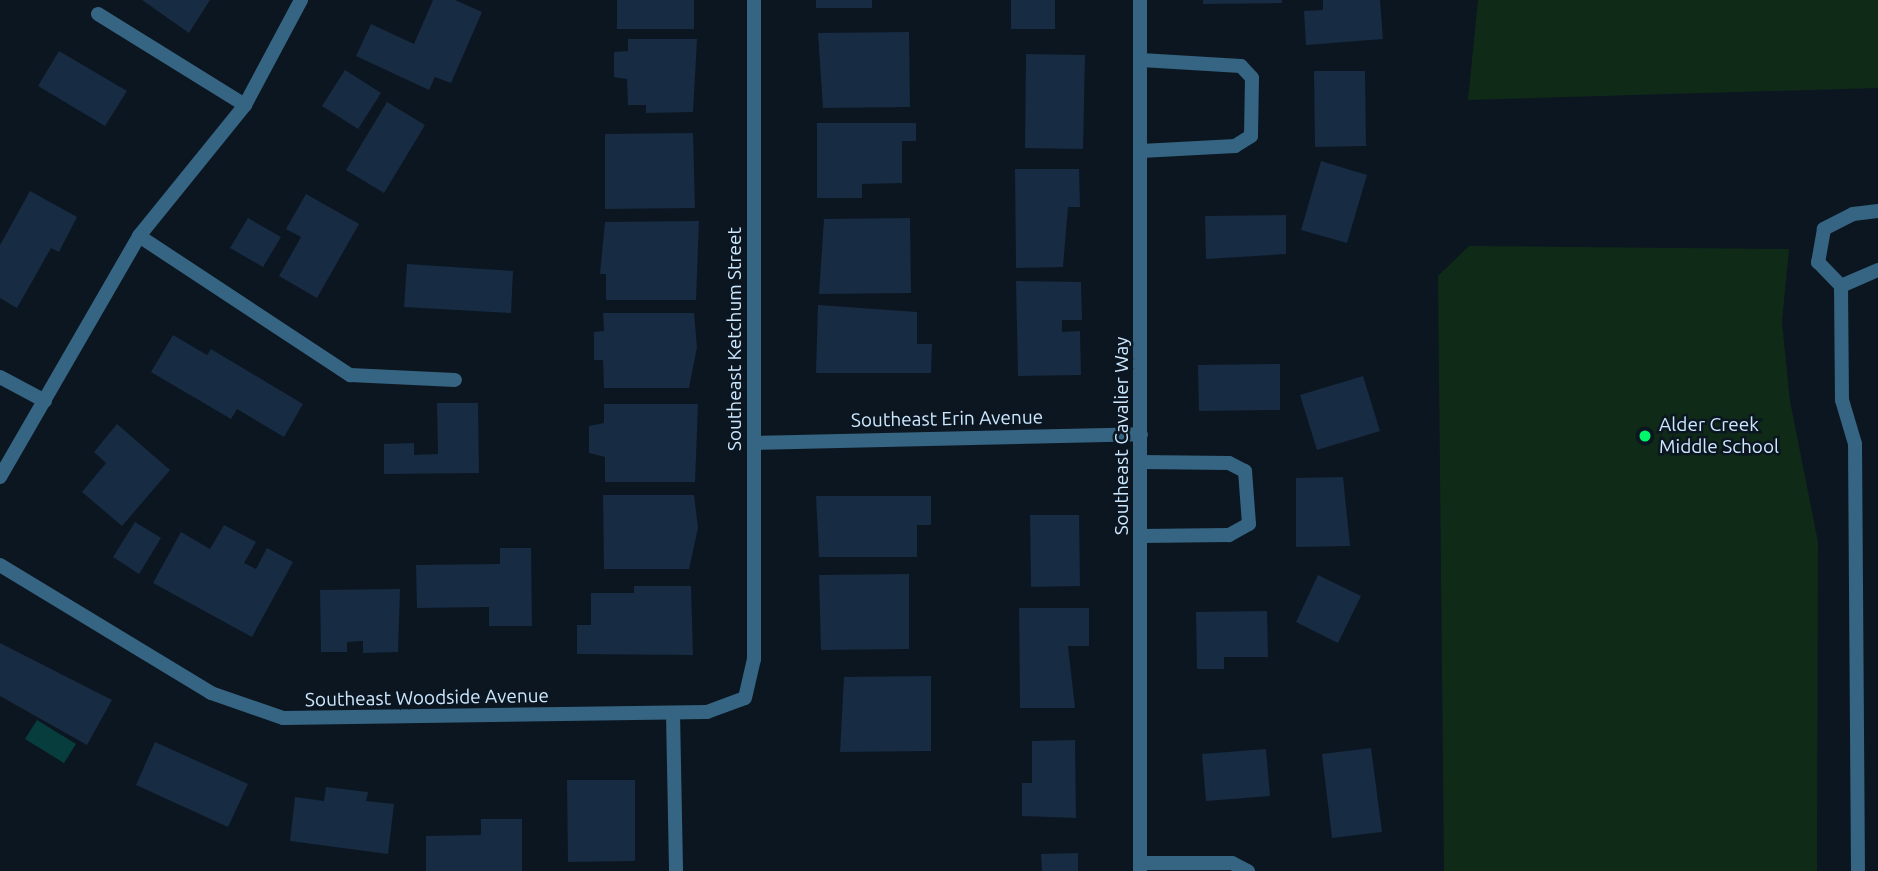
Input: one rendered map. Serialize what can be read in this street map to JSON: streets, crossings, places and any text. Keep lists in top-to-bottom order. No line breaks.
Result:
{"streets":{"street":["Southeast Ketchum Street","Southeast Erin Avenue","Southeast Cavalier Way","Southeast Woodside Avenue"]},"crossings":[["Southeast Ketchum Street","Southeast Erin Avenue"],["Southeast Ketchum Street","Southeast Woodside Avenue"],["Southeast Erin Avenue","Southeast Cavalier Way"]],"places":["Alder Creek Middle School"]}
